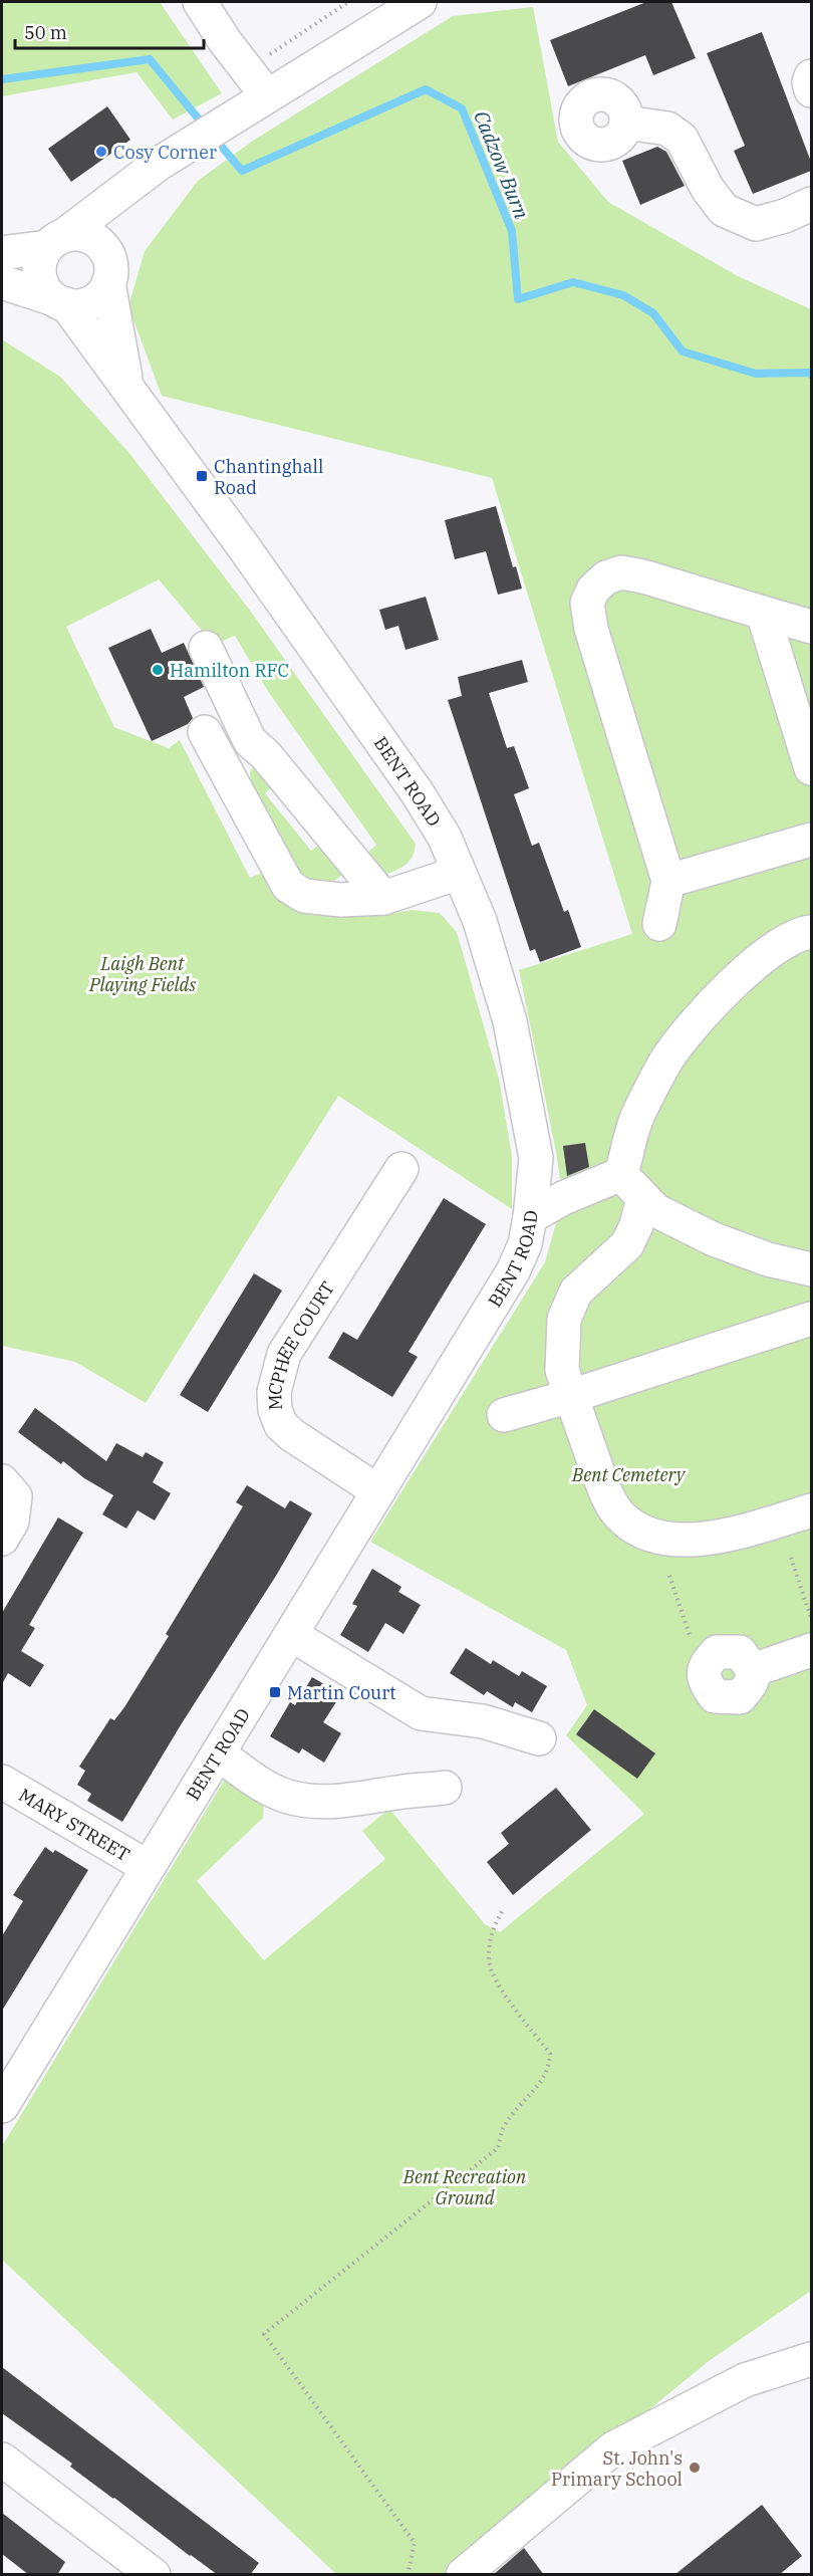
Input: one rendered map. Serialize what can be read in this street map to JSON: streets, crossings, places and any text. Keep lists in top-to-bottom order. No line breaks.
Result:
{"streets":{"street":["BENT ROAD","MCPHEE COURT","MARY STREET"]},"crossings":[["BENT ROAD","MCPHEE COURT"],["BENT ROAD","MARY STREET"]],"water":["Cadzow Burn"],"parks":["Laigh Bent Playing Fields","Bent Cemetery","Bent Recreation Ground"],"places":{"other":["Cosy Corner","Hamilton RFC","St. John's Primary School"],"transit":["Chantinghall Road","Martin Court"]},"scale_bar":"50 m"}
